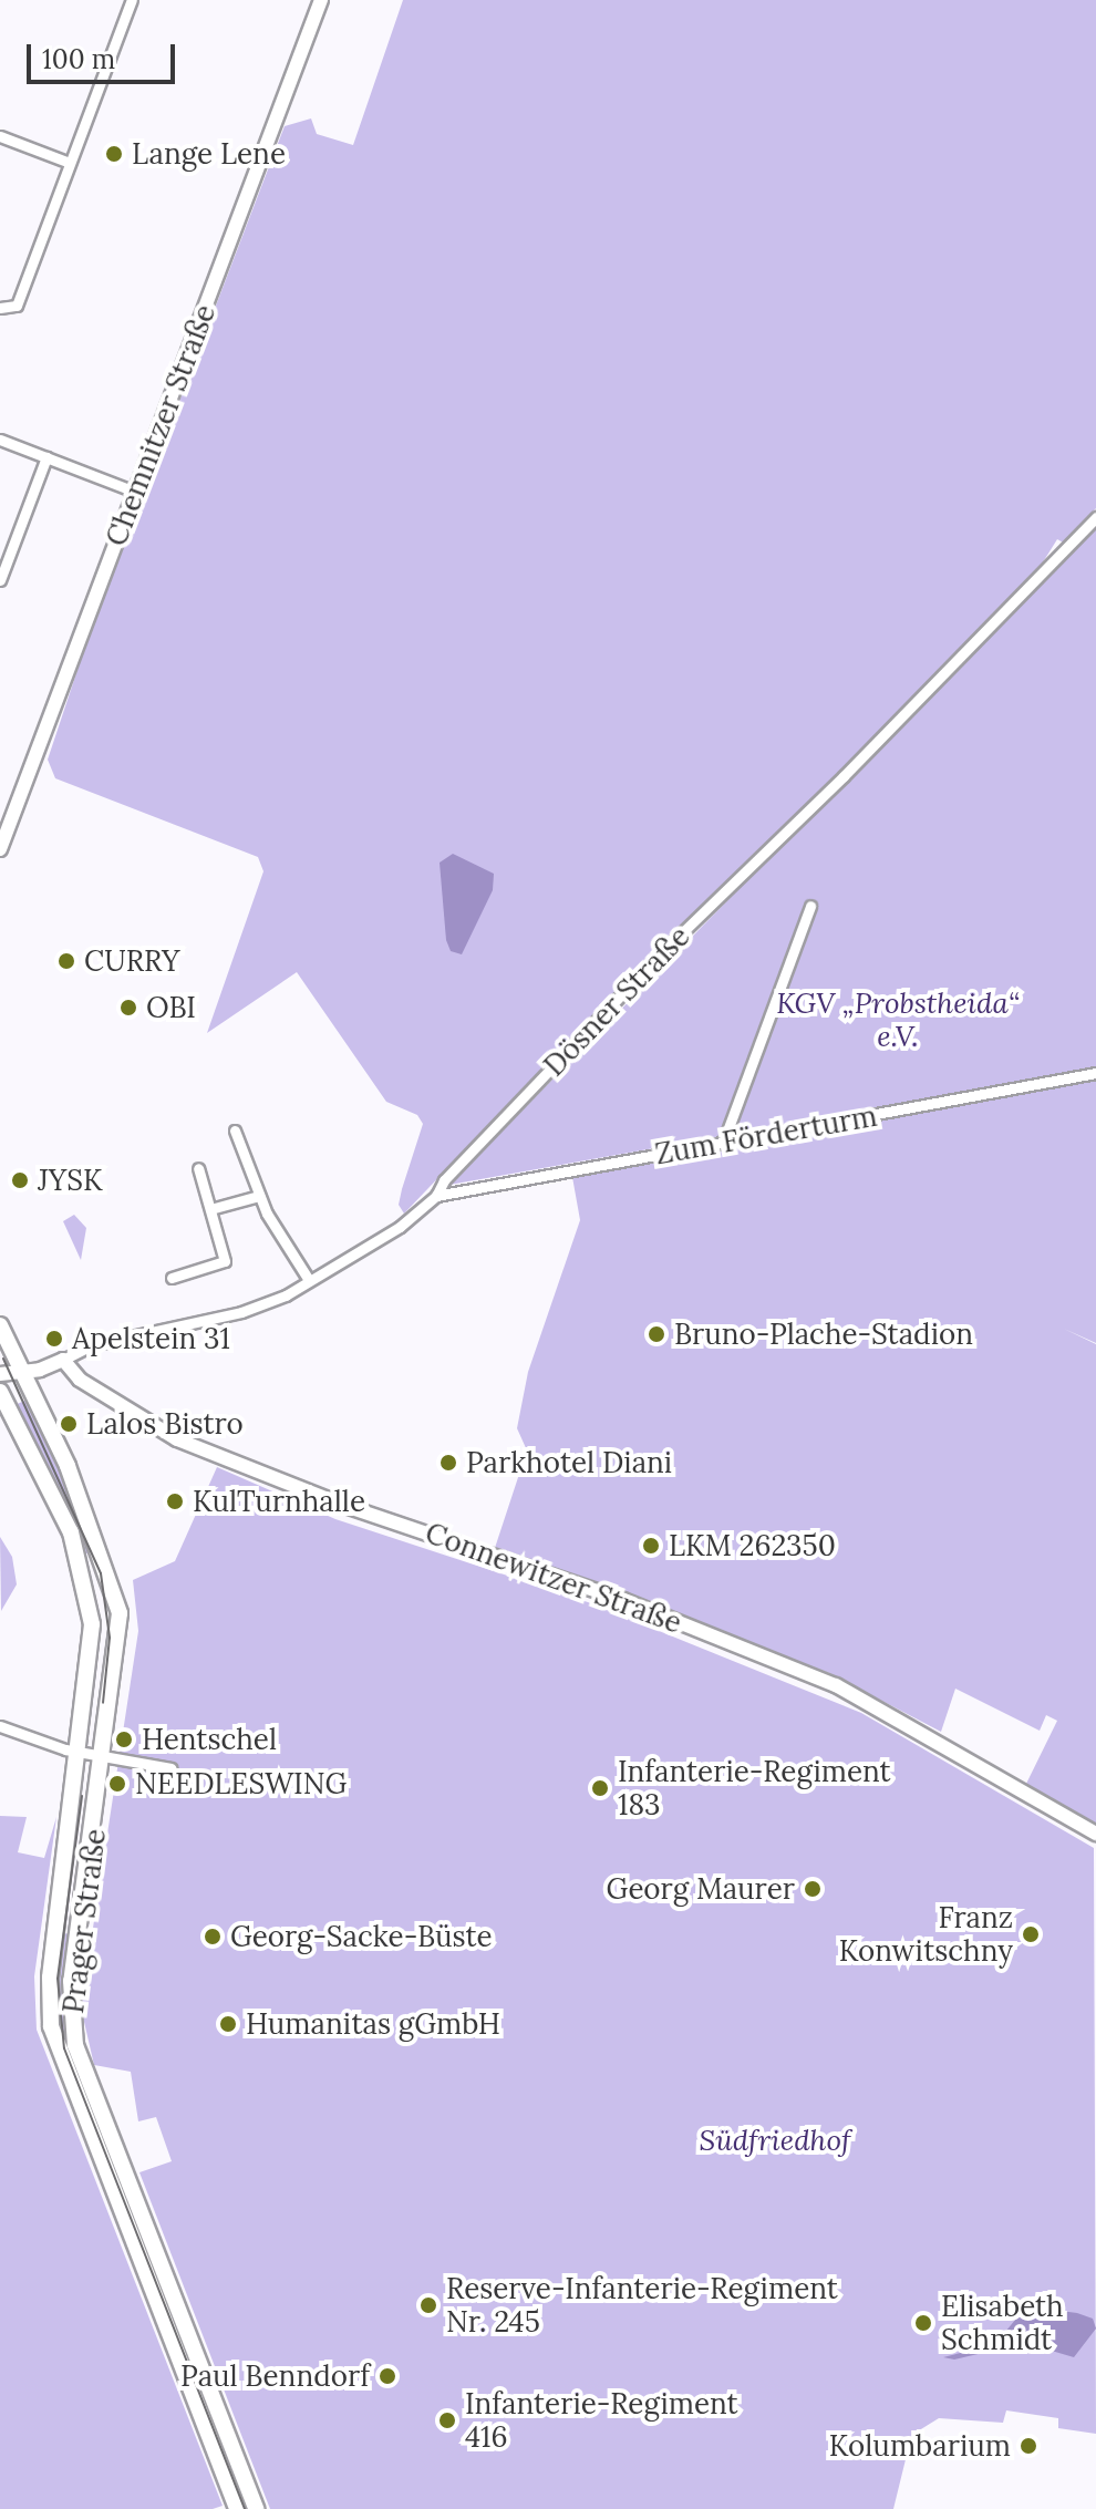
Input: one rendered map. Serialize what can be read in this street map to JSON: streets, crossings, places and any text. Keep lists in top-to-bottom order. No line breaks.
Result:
{"streets":{"main road":["Prager Straße"],"street":["Chemnitzer Straße","Dösner Straße","Zum Förderturm","Connewitzer Straße"]},"crossings":[["Dösner Straße","Zum Förderturm"],["Dösner Straße","Connewitzer Straße"]],"parks":["KGV „Probstheida“ e.V.","Südfriedhof"],"places":["Lange Lene","CURRY","OBI","JYSK","Bruno-Plache-Stadion","Apelstein 31","Lalos Bistro","Parkhotel Diani","KulTurnhalle","LKM 262350","Hentschel","NEEDLESWING","Infanterie-Regiment 183","Georg Maurer","Franz Konwitschny","Georg-Sacke-Büste","Humanitas gGmbH","Reserve-Infanterie-Regiment Nr. 245","Elisabeth Schmidt","Paul Benndorf","Infanterie-Regiment 416","Kolumbarium"],"scale_bar":"100 m"}
